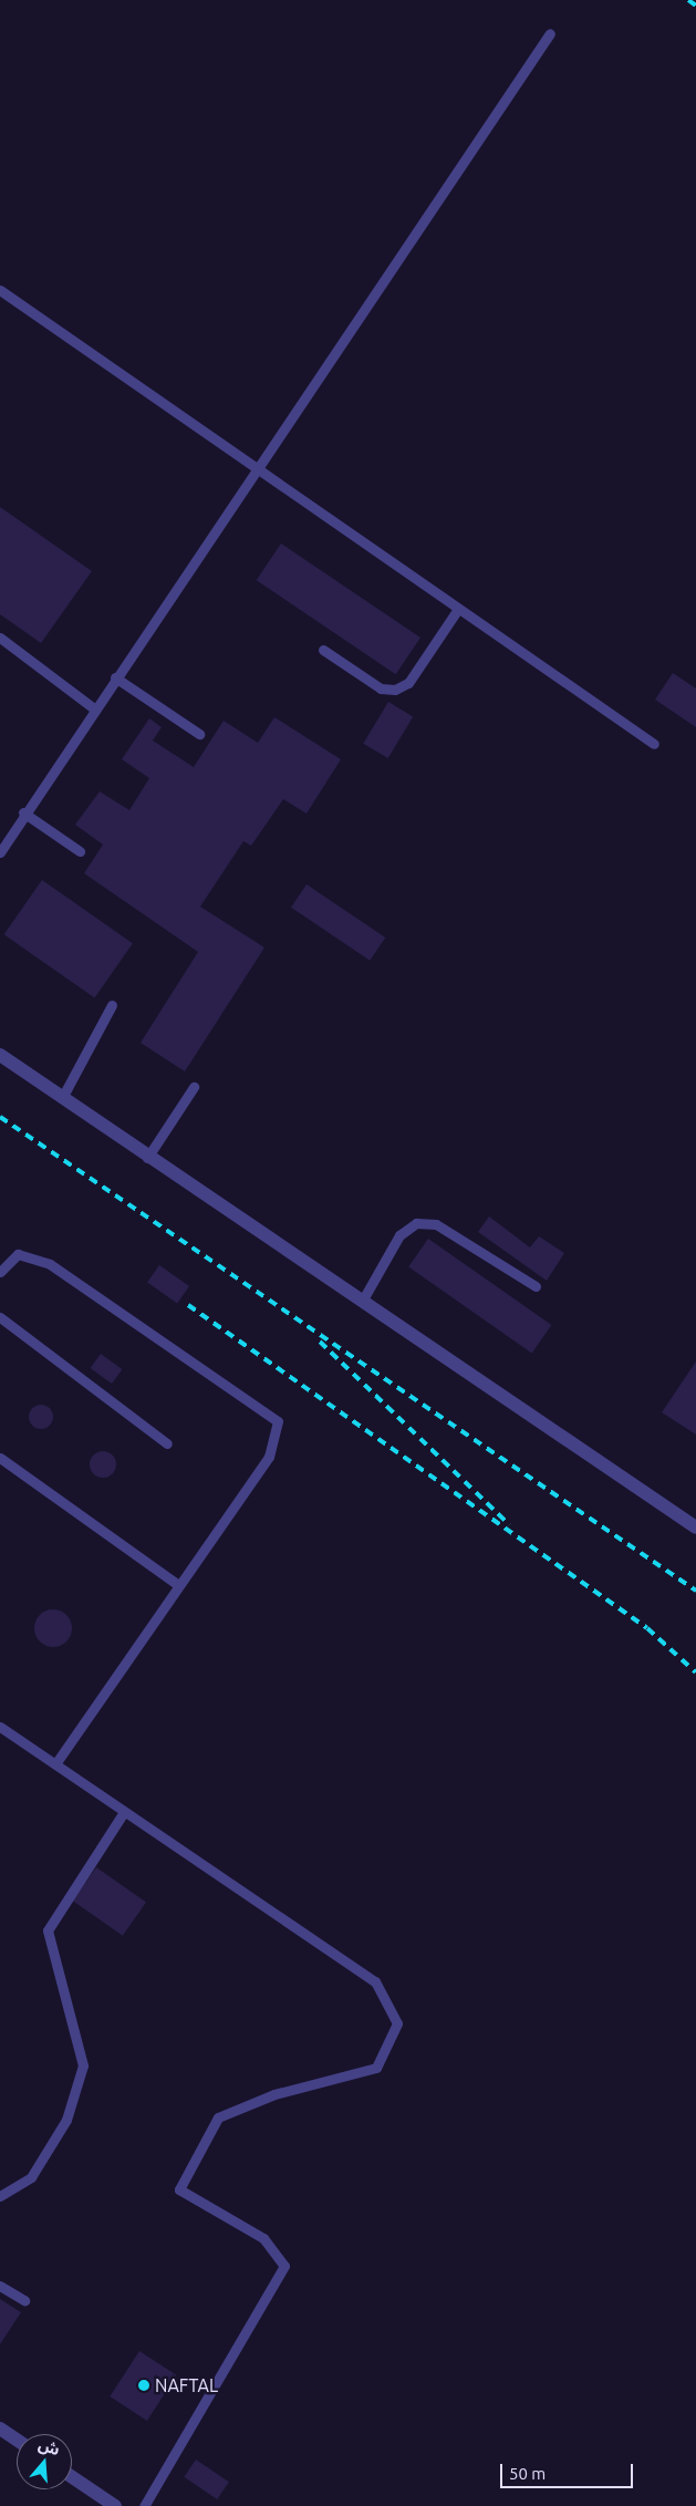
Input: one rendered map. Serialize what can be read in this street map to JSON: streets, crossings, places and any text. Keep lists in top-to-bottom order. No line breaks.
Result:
{"places":["NAFTAL"],"scale_bar":"50 m","north":"top"}
